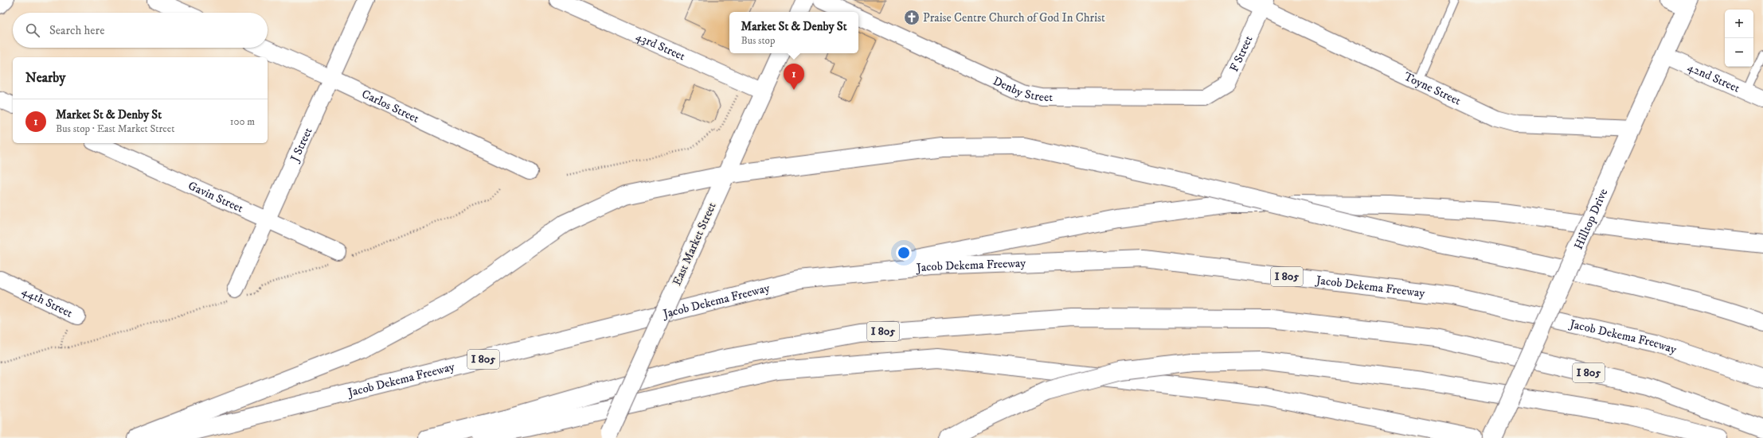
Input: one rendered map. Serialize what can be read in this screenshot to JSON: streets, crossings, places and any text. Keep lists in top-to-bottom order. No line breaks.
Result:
{"streets":{"main road":["Hilltop Drive","East Market Street","Jacob Dekema Freeway","I 805"],"street":["43rd Street","F Street","42nd Street","Denby Street","Toyne Street","Carlos Street","J Street","Gavin Street","44th Street"]},"crossings":[["43rd Street","East Market Street"],["F Street","Denby Street"],["F Street","Toyne Street"],["42nd Street","Hilltop Drive"],["Toyne Street","Hilltop Drive"],["Carlos Street","J Street"],["J Street","Gavin Street"]],"places":{"church":["Praise Centre Church of God In Christ"]},"page":{"map_buttons":["+","−"],"popup":["Market St & Denby St","Bus stop"],"search":"Search here","heading":"Nearby","pins":"1","list":[{"mark":"1","name":"Market St & Denby St","note":"Bus stop · East Market Street","value":"100 m"}]}}
